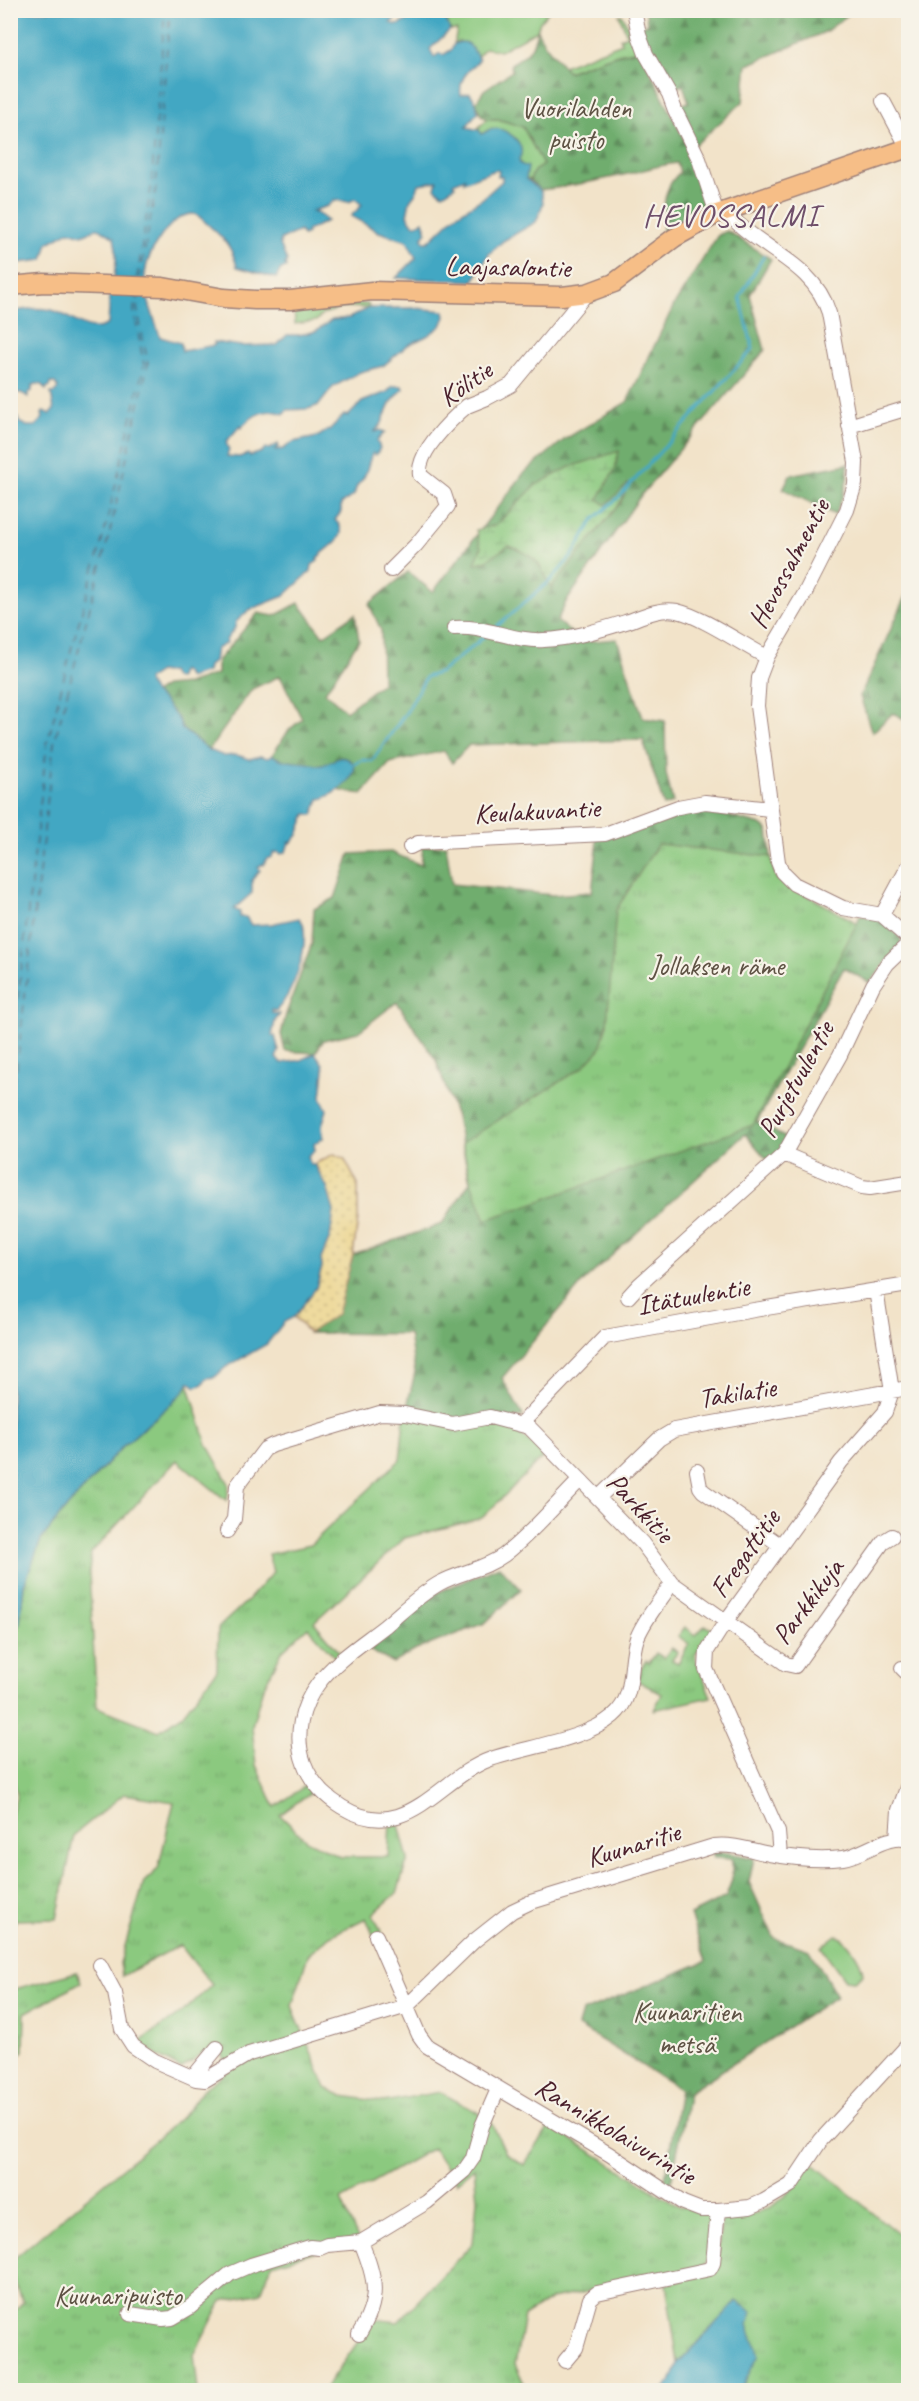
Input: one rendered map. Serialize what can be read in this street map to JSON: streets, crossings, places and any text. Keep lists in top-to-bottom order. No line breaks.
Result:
{"streets":{"main road":["Laajasalontie"],"street":["Kölitie","Hevossalmentie","Keulakuvantie","Purjetuulentie","Itätuulentie","Takilatie","Parkkitie","Fregattitie","Parkkikuja","Kuunaritie","Rannikkolaivurintie"]},"crossings":[["Laajasalontie","Kölitie"],["Laajasalontie","Hevossalmentie"],["Hevossalmentie","Keulakuvantie"],["Itätuulentie","Parkkitie"],["Takilatie","Parkkitie"],["Takilatie","Fregattitie"],["Parkkitie","Fregattitie"],["Parkkitie","Parkkikuja"],["Fregattitie","Parkkikuja"],["Fregattitie","Kuunaritie"],["Kuunaritie","Rannikkolaivurintie"]],"districts":["HEVOSSALMI"],"parks":["Vuorilahden puisto","Jollaksen räme","Kuunaritien metsä","Kuunaripuisto"]}
